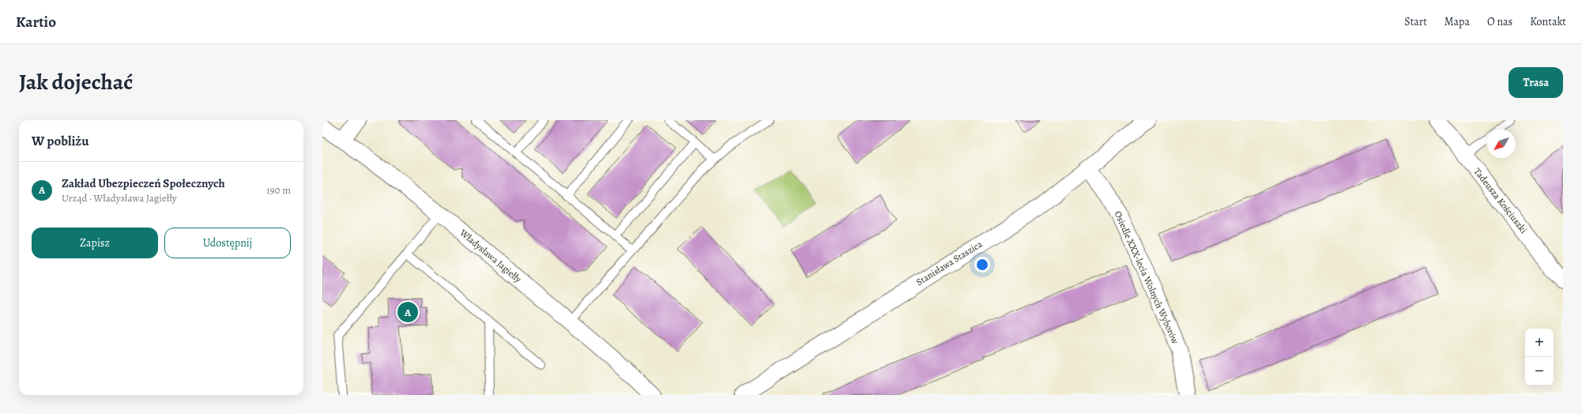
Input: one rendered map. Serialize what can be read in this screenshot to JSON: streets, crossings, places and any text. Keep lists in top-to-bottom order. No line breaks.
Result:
{"streets":{"street":["Tadeusza Kościuszki","Władysława Jagiełły","Stanisława Staszica","Osiedle XXX-lecia Wolnych Wyborów"]},"crossings":[["Stanisława Staszica","Osiedle XXX-lecia Wolnych Wyborów"]],"north":"bottom left","page":{"header":"Kartio","nav":["Start","Mapa","O nas","Kontakt"],"title":"Jak dojechać","buttons":["Trasa",["Zapisz","Udostępnij"]],"heading":"W pobliżu","list":[{"mark":"A","name":"Zakład Ubezpieczeń Społecznych","note":"Urząd · Władysława Jagiełły","value":"190 m"}],"pins":"A","map_buttons":["+","−"]}}
